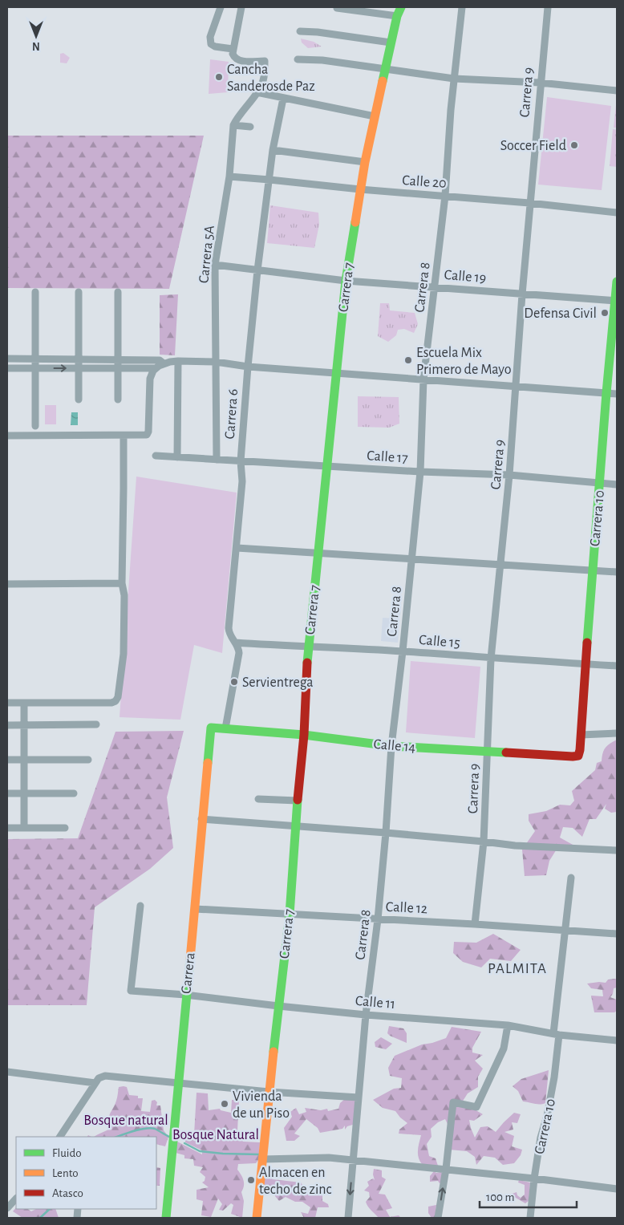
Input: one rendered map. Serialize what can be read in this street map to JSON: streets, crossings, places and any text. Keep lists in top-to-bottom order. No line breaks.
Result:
{"streets":{"street":["Carrera 9","Calle 20","Carrera 5A","Calle 19","Carrera 7","Carrera 8","Carrera 6","Calle 17","Carrera 10","Calle 15","Calle 14","Calle 12","Carrera","Calle 11"]},"crossings":[["Carrera 9","Calle 20"],["Carrera 9","Calle 19"],["Carrera 9","Calle 17"],["Carrera 9","Calle 15"],["Carrera 9","Calle 14"],["Carrera 9","Calle 12"],["Calle 20","Carrera 5A"],["Calle 20","Carrera 7"],["Calle 20","Carrera 8"],["Calle 20","Carrera 6"],["Carrera 5A","Calle 19"],["Carrera 5A","Calle 17"],["Calle 19","Carrera 7"],["Calle 19","Carrera 8"],["Calle 19","Carrera 6"],["Calle 19","Carrera 10"],["Carrera 7","Calle 17"],["Carrera 7","Calle 15"],["Carrera 7","Calle 14"],["Carrera 7","Calle 12"],["Carrera 7","Calle 11"],["Carrera 8","Calle 17"],["Carrera 8","Calle 15"],["Carrera 8","Calle 14"],["Carrera 8","Calle 12"],["Carrera 8","Calle 11"],["Carrera 6","Calle 17"],["Carrera 6","Calle 15"],["Carrera 6","Calle 14"],["Calle 17","Carrera 10"],["Carrera 10","Calle 15"],["Carrera 10","Calle 14"],["Carrera 10","Calle 12"],["Carrera 10","Calle 11"],["Calle 14","Carrera"],["Calle 12","Carrera"],["Carrera","Calle 11"]],"districts":["PALMITA"],"parks":["Bosque natural","Bosque Natural"],"places":["Cancha Sanderosde Paz","Soccer Field","Defensa Civil","Escuela Mix Primero de Mayo","Servientrega","Vivienda de un Piso","Almacen en techo de zinc"],"legend":["Fluido","Lento","Atasco"],"scale_bar":"100 m","north":"bottom"}
